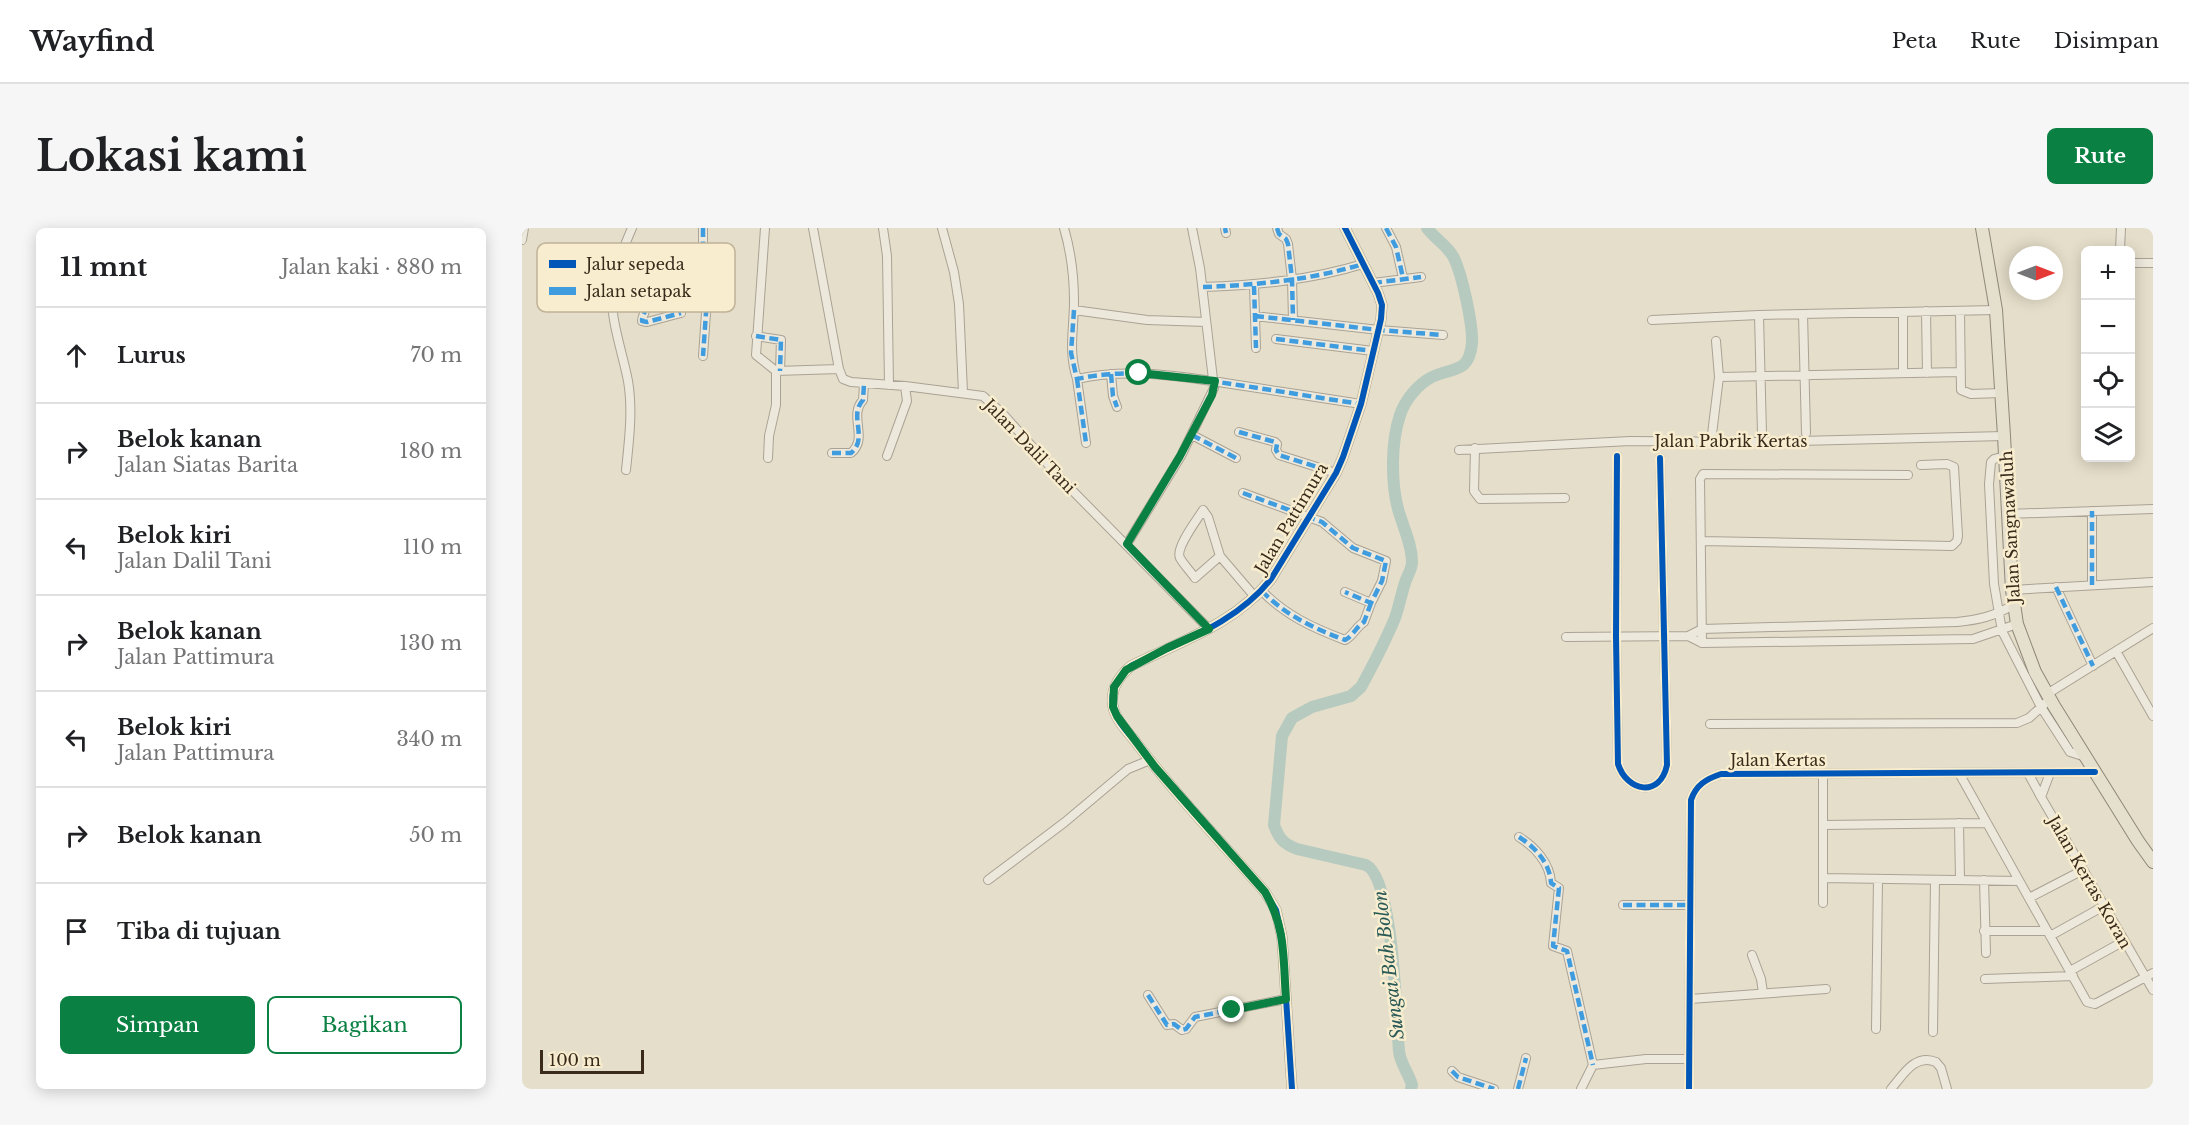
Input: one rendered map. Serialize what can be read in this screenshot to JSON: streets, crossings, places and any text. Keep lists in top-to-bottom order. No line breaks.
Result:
{"streets":{"main road":["Jalan Sangnawaluh"],"street":["Jalan Pabrik Kertas","Jalan Dalil Tani","Jalan Pattimura","Jalan Kertas","Jalan Kertas Koran"]},"crossings":[["Jalan Pabrik Kertas","Jalan Sangnawaluh"],["Jalan Dalil Tani","Jalan Pattimura"],["Jalan Sangnawaluh","Jalan Kertas"],["Jalan Kertas","Jalan Kertas Koran"]],"water":["Sungai Bah Bolon"],"legend":["Jalur sepeda","Jalan setapak"],"scale_bar":"100 m","north":"right","page":{"header":"Wayfind","nav":["Peta","Rute","Disimpan"],"buttons":["Rute",["Simpan","Bagikan"]],"title":"Lokasi kami","heading":["11 mnt","Jalan kaki · 880 m"],"map_buttons":["+","−"],"list":[["Lurus","70 m"],["Belok kanan","Jalan Siatas Barita","180 m"],["Belok kiri","Jalan Dalil Tani","110 m"],["Belok kanan","Jalan Pattimura","130 m"],["Belok kiri","Jalan Pattimura","340 m"],["Belok kanan","50 m"],"Tiba di tujuan"],"scale":"100 m"}}
